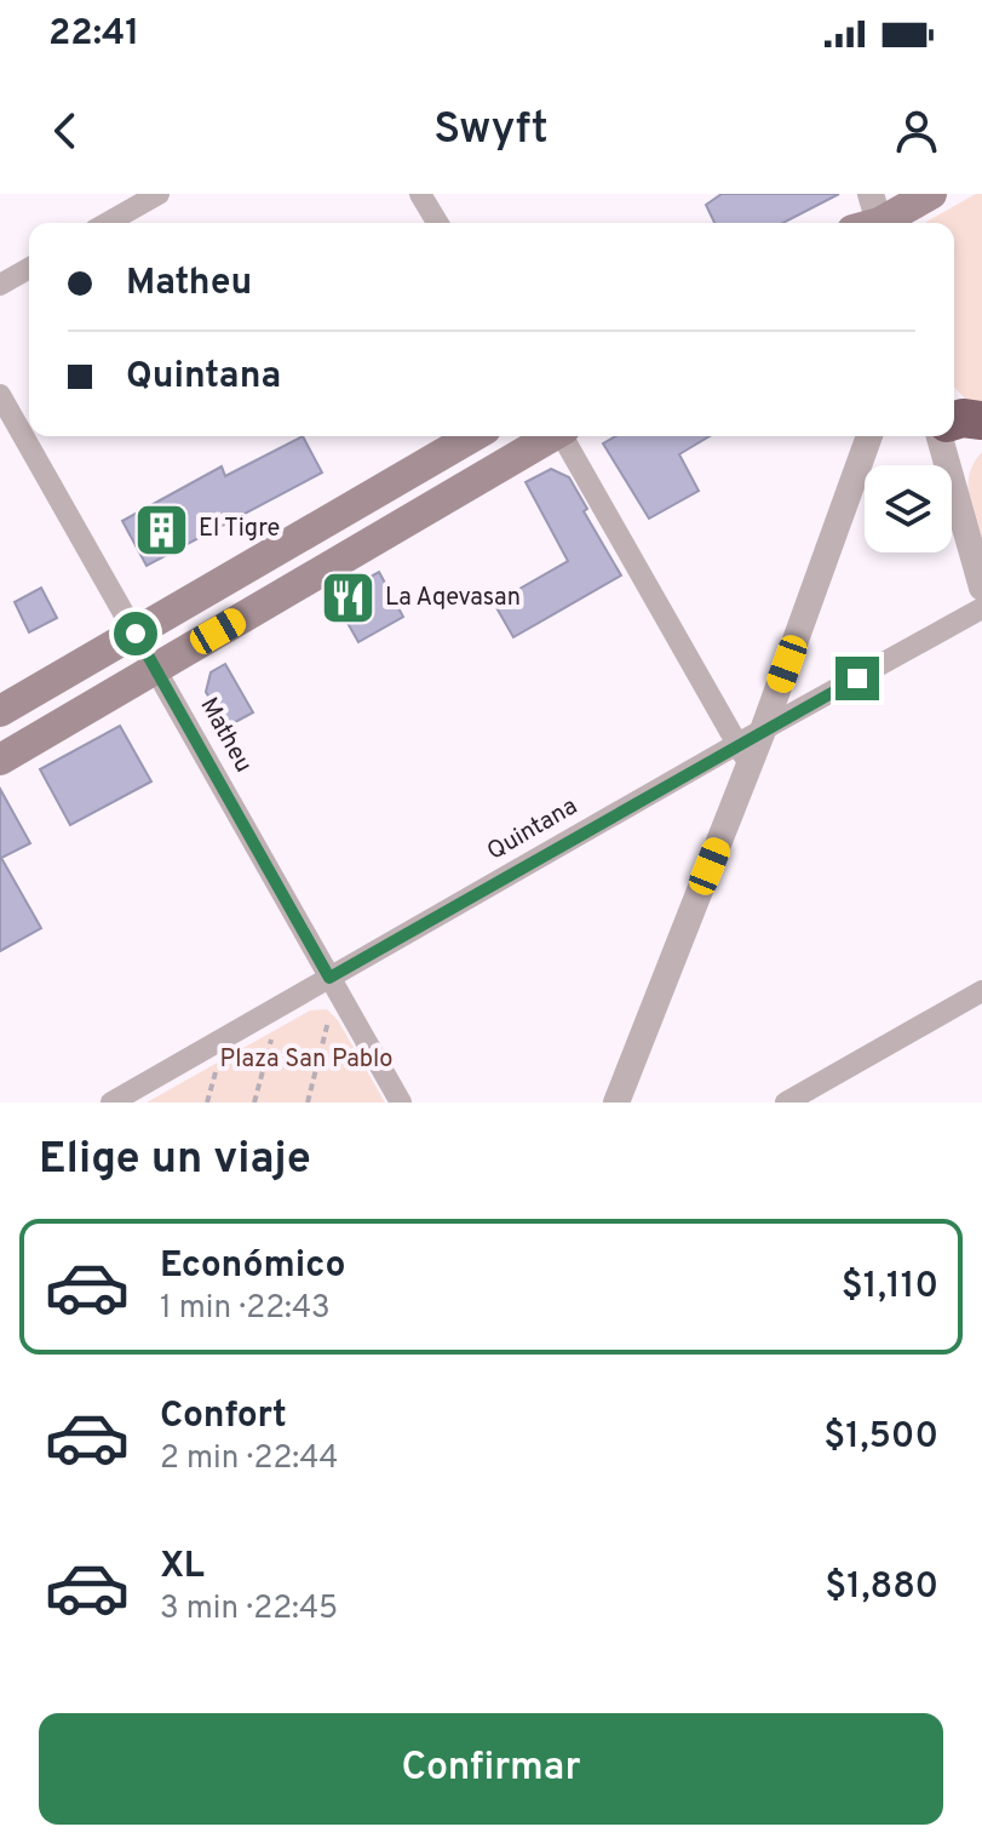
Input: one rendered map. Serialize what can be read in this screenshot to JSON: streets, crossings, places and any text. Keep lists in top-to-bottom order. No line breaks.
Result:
{"streets":{"street":["Matheu","Quintana"]},"crossings":[["Matheu","Quintana"]],"parks":["Plaza San Pablo"],"places":{"building":["El Tigre"],"restaurant":["La Aqevasan"]},"page":{"status":"22:41","header":"Swyft","banner":["Matheu","Quintana"],"heading":"Elige un viaje","list":[{"name":"Económico","note":"1 min · 22:43","value":"$1,110"},{"name":"Confort","note":"2 min · 22:44","value":"$1,500"},{"name":"XL","note":"3 min · 22:45","value":"$1,880"}],"buttons":"Confirmar"}}
